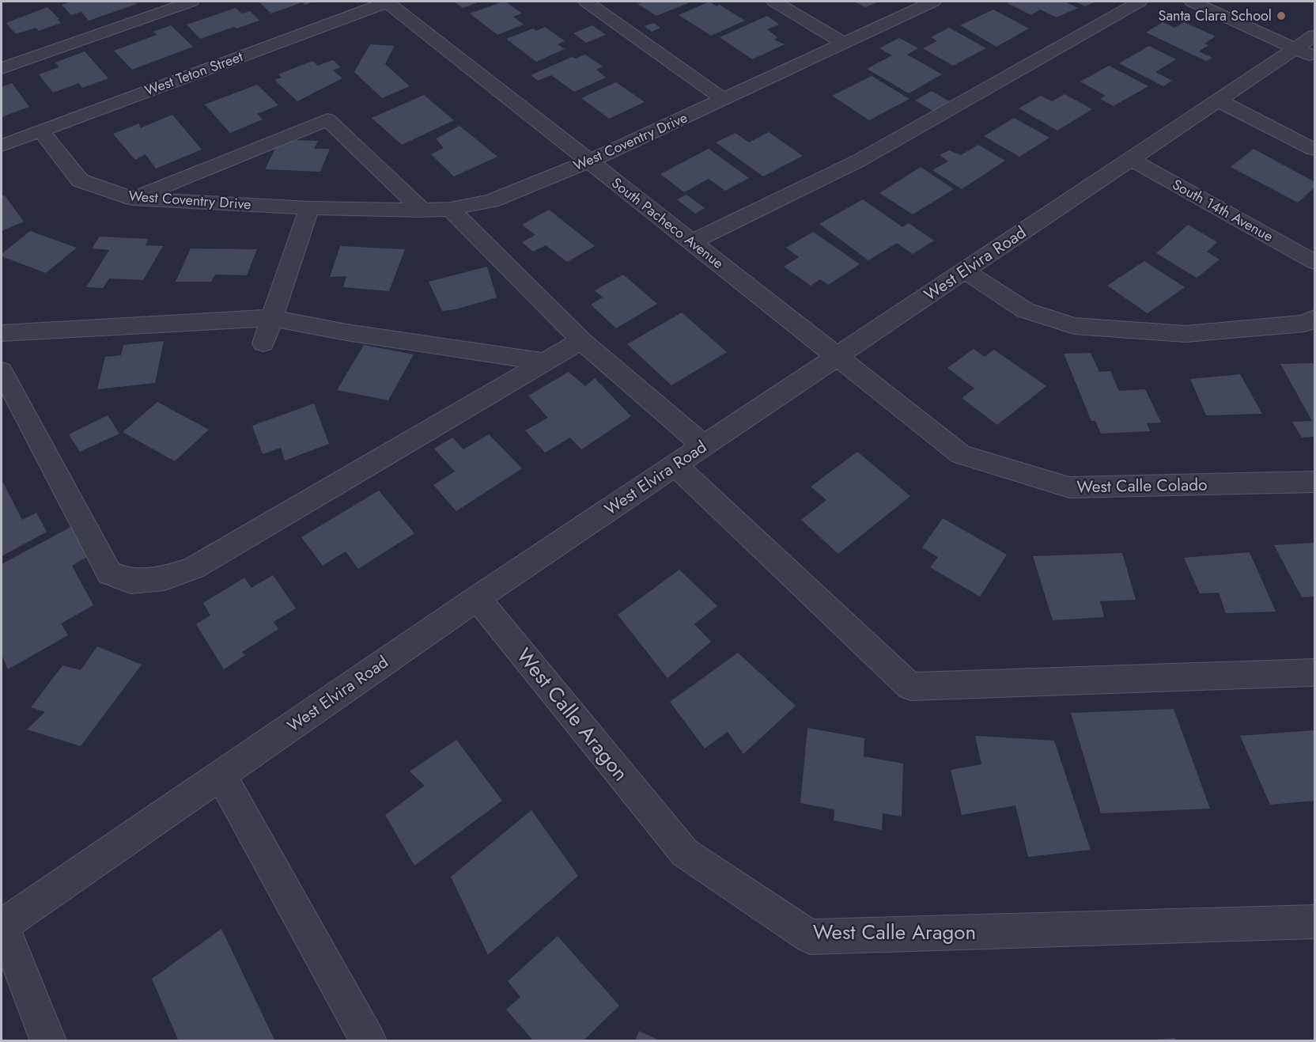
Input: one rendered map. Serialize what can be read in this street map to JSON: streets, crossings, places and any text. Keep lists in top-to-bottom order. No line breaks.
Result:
{"streets":{"street":["West Teton Street","West Coventry Drive","South 14th Avenue","South Pacheco Avenue","West Elvira Road","West Calle Colado","West Calle Aragon"]},"crossings":[["West Teton Street","West Coventry Drive"],["West Teton Street","South Pacheco Avenue"],["West Coventry Drive","South Pacheco Avenue"],["South 14th Avenue","West Elvira Road"],["South Pacheco Avenue","West Elvira Road"],["South Pacheco Avenue","West Calle Colado"],["West Elvira Road","West Calle Colado"],["West Elvira Road","West Calle Aragon"]],"places":["Santa Clara School"]}
